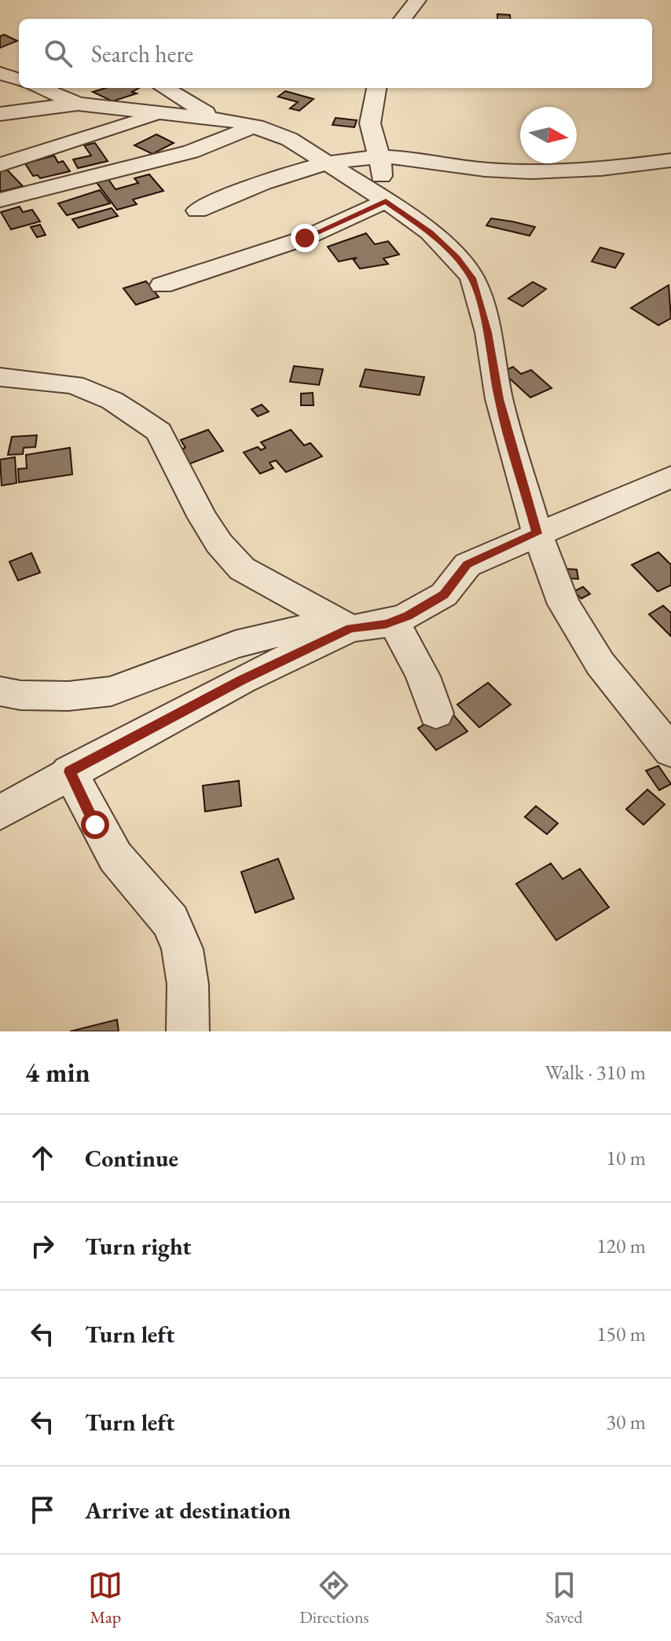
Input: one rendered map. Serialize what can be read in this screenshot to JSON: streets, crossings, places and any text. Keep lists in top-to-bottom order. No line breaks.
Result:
{"north":"right","page":{"search":"Search here","heading":["4 min","Walk · 310 m"],"list":[["Continue","10 m"],["Turn right","120 m"],["Turn left","150 m"],["Turn left","30 m"],"Arrive at destination"],"nav":["Map","Directions","Saved"]}}
